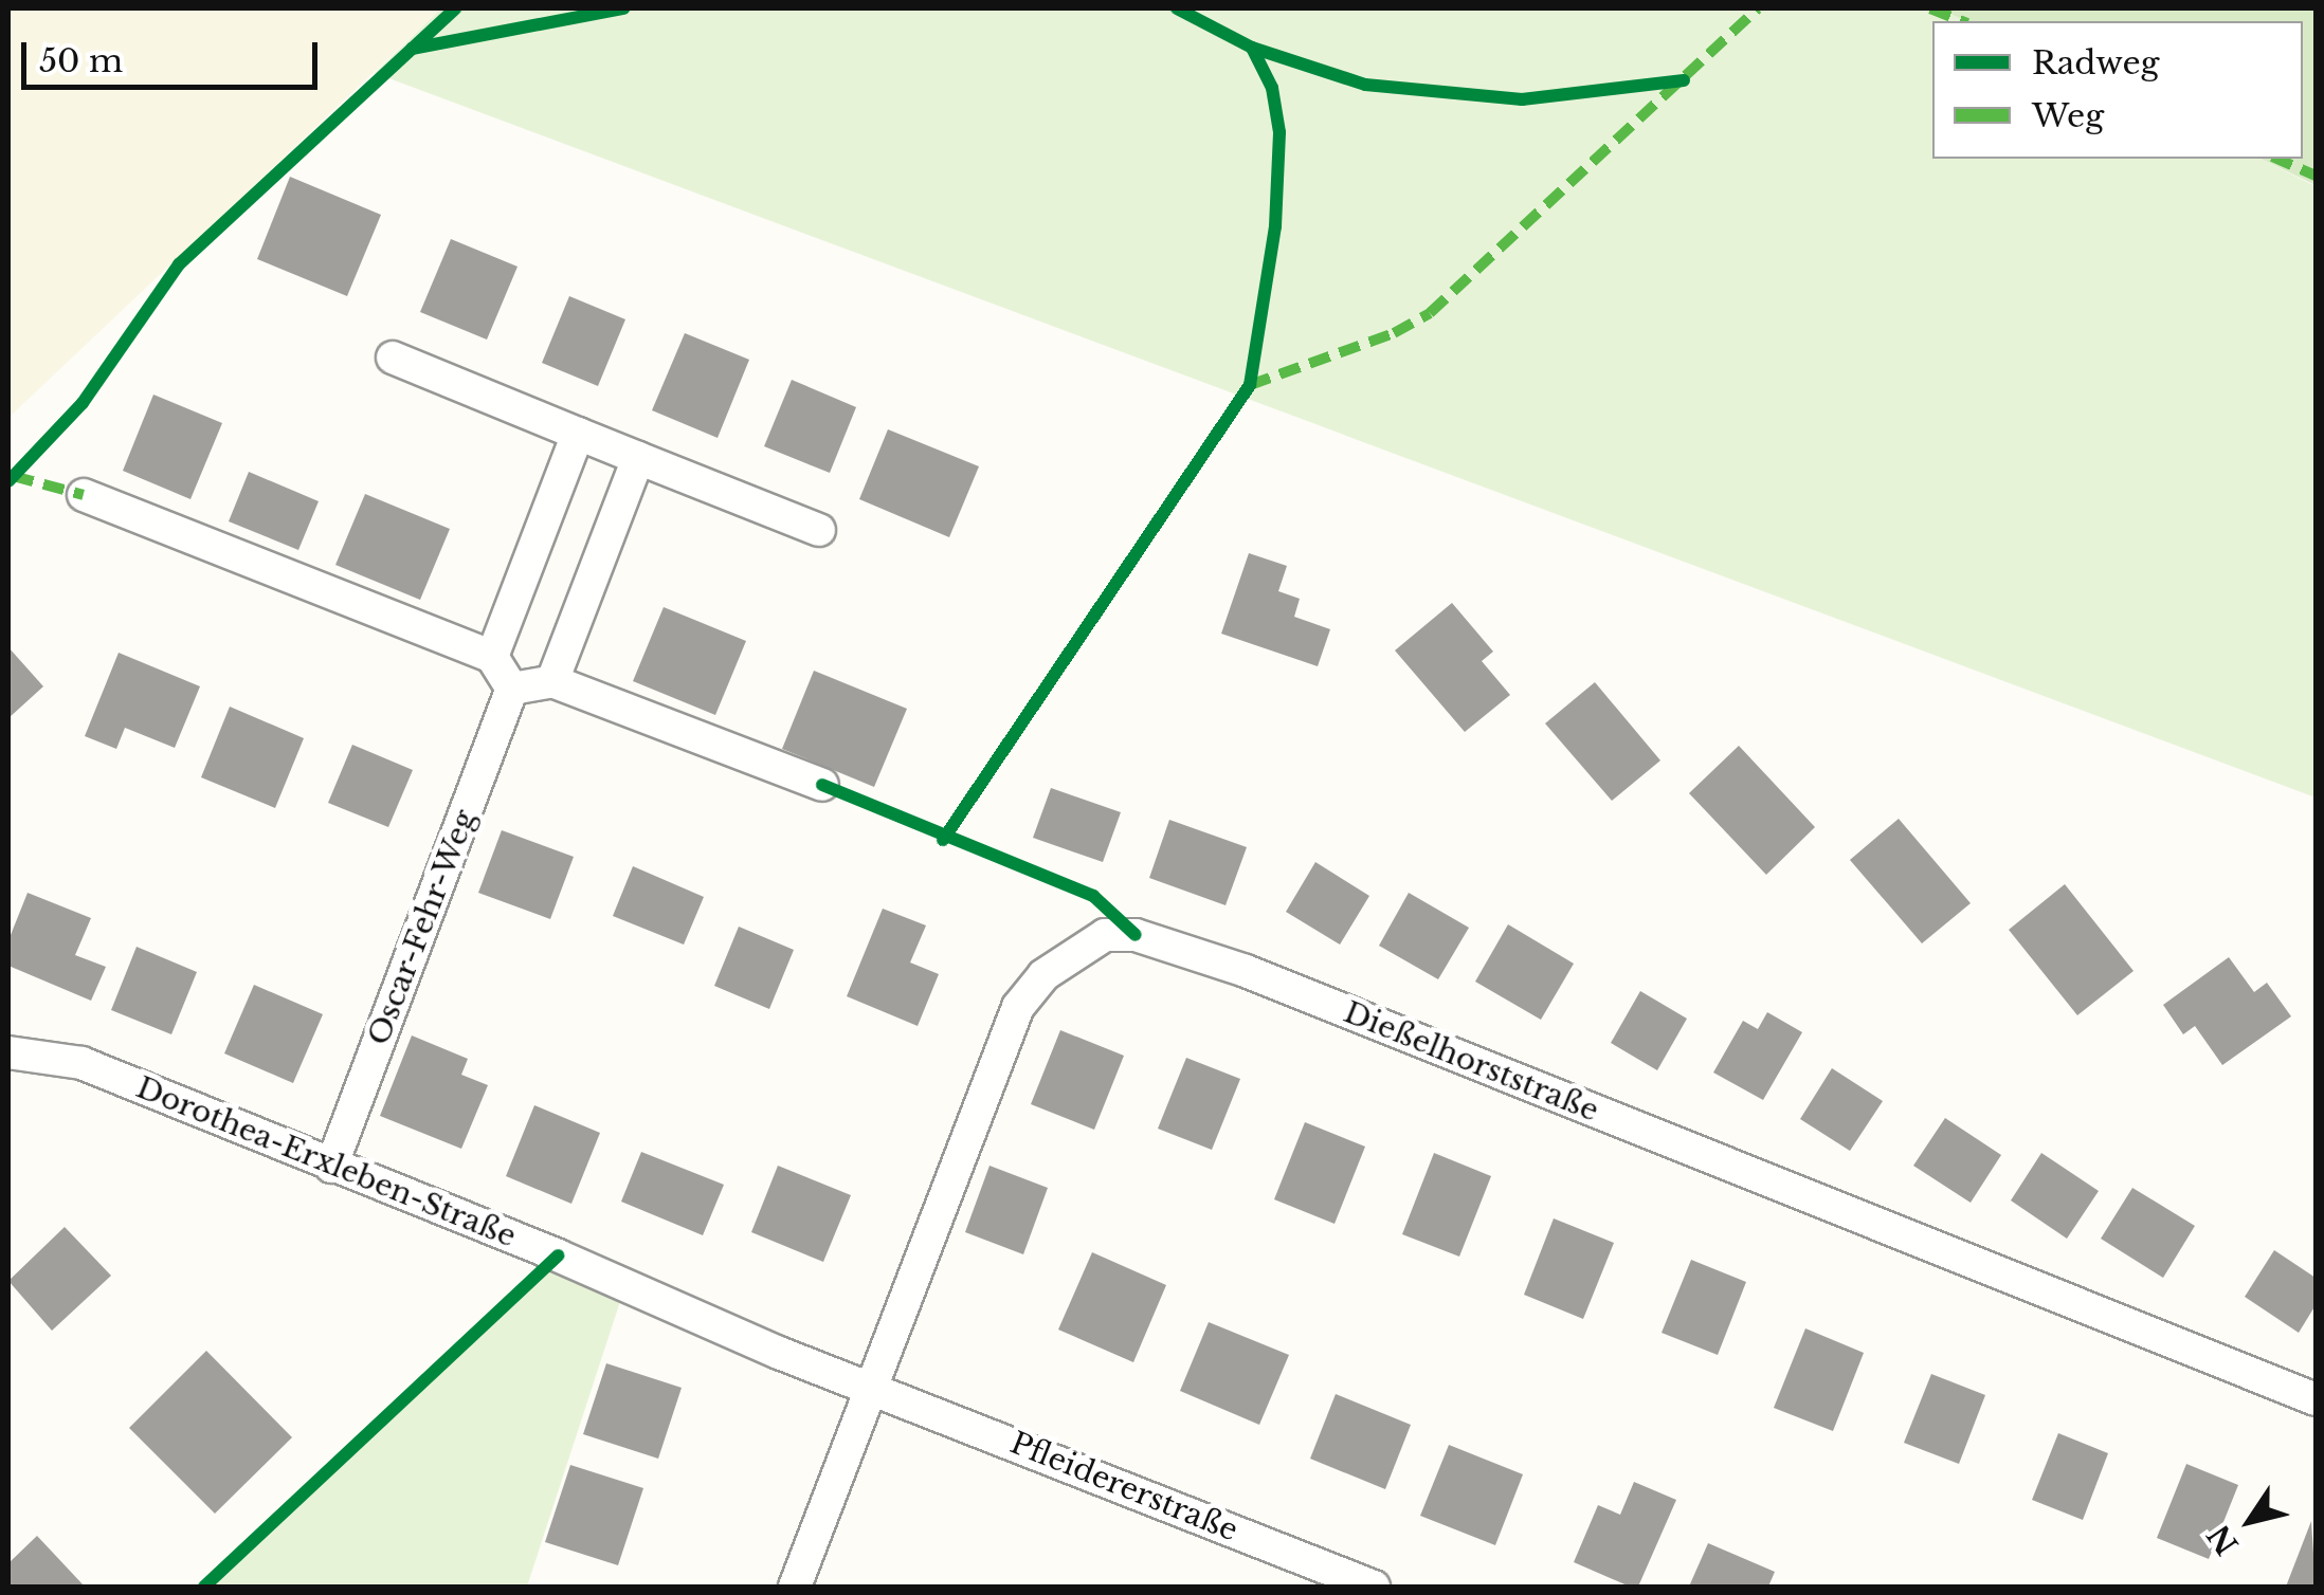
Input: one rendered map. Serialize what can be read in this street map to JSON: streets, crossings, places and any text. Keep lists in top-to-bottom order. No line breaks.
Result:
{"streets":{"street":["Oscar-Fehr-Weg","Dießelhorststraße","Dorothea-Erxleben-Straße","Pfleidererstraße"]},"crossings":[["Oscar-Fehr-Weg","Dorothea-Erxleben-Straße"],["Dießelhorststraße","Dorothea-Erxleben-Straße"],["Dießelhorststraße","Pfleidererstraße"],["Dorothea-Erxleben-Straße","Pfleidererstraße"]],"legend":["Radweg","Weg"],"scale_bar":"50 m","north":"bottom left"}
